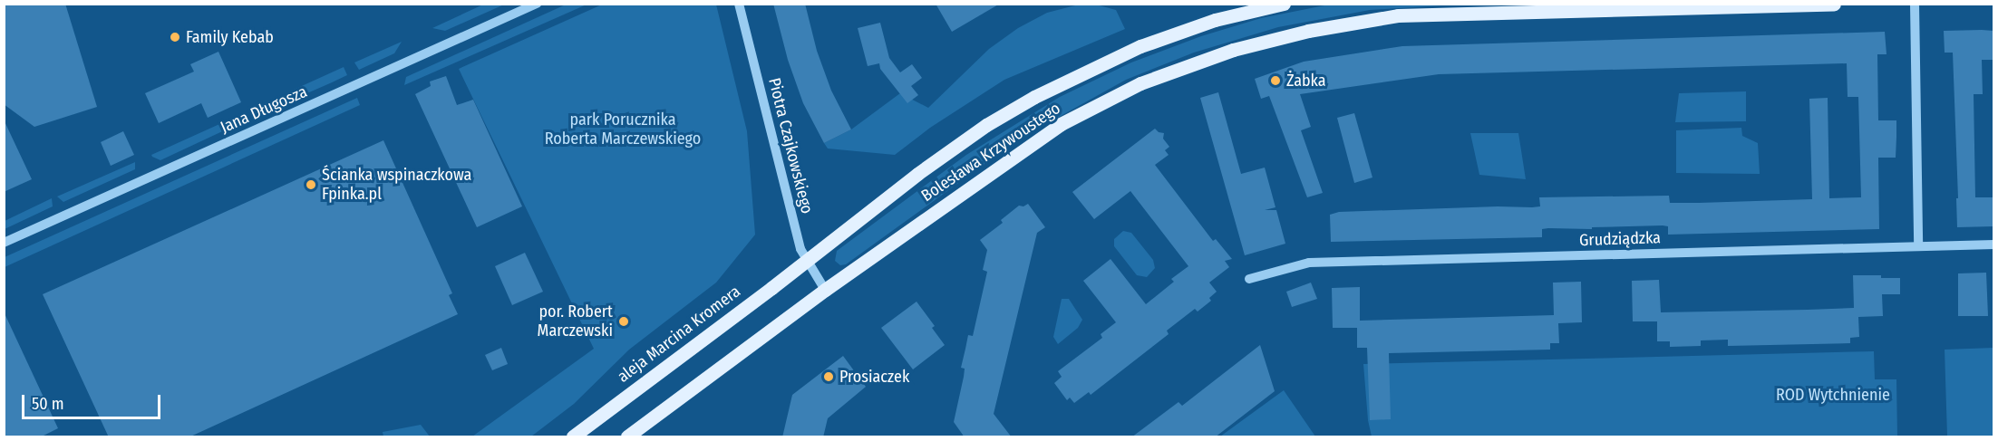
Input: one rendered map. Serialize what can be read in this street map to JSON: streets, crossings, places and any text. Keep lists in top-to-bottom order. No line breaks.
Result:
{"streets":{"main road":["Bolesława Krzywoustego","aleja Marcina Kromera"],"street":["Jana Długosza","Piotra Czajkowskiego","Grudziądzka"]},"crossings":[["Piotra Czajkowskiego","Bolesława Krzywoustego"],["Piotra Czajkowskiego","aleja Marcina Kromera"],["Bolesława Krzywoustego","aleja Marcina Kromera"]],"parks":["park Porucznika Roberta Marczewskiego","ROD Wytchnienie"],"places":["Family Kebab","Żabka","Ścianka wspinaczkowa Fpinka.pl","por. Robert Marczewski","Prosiaczek"],"scale_bar":"50 m"}
